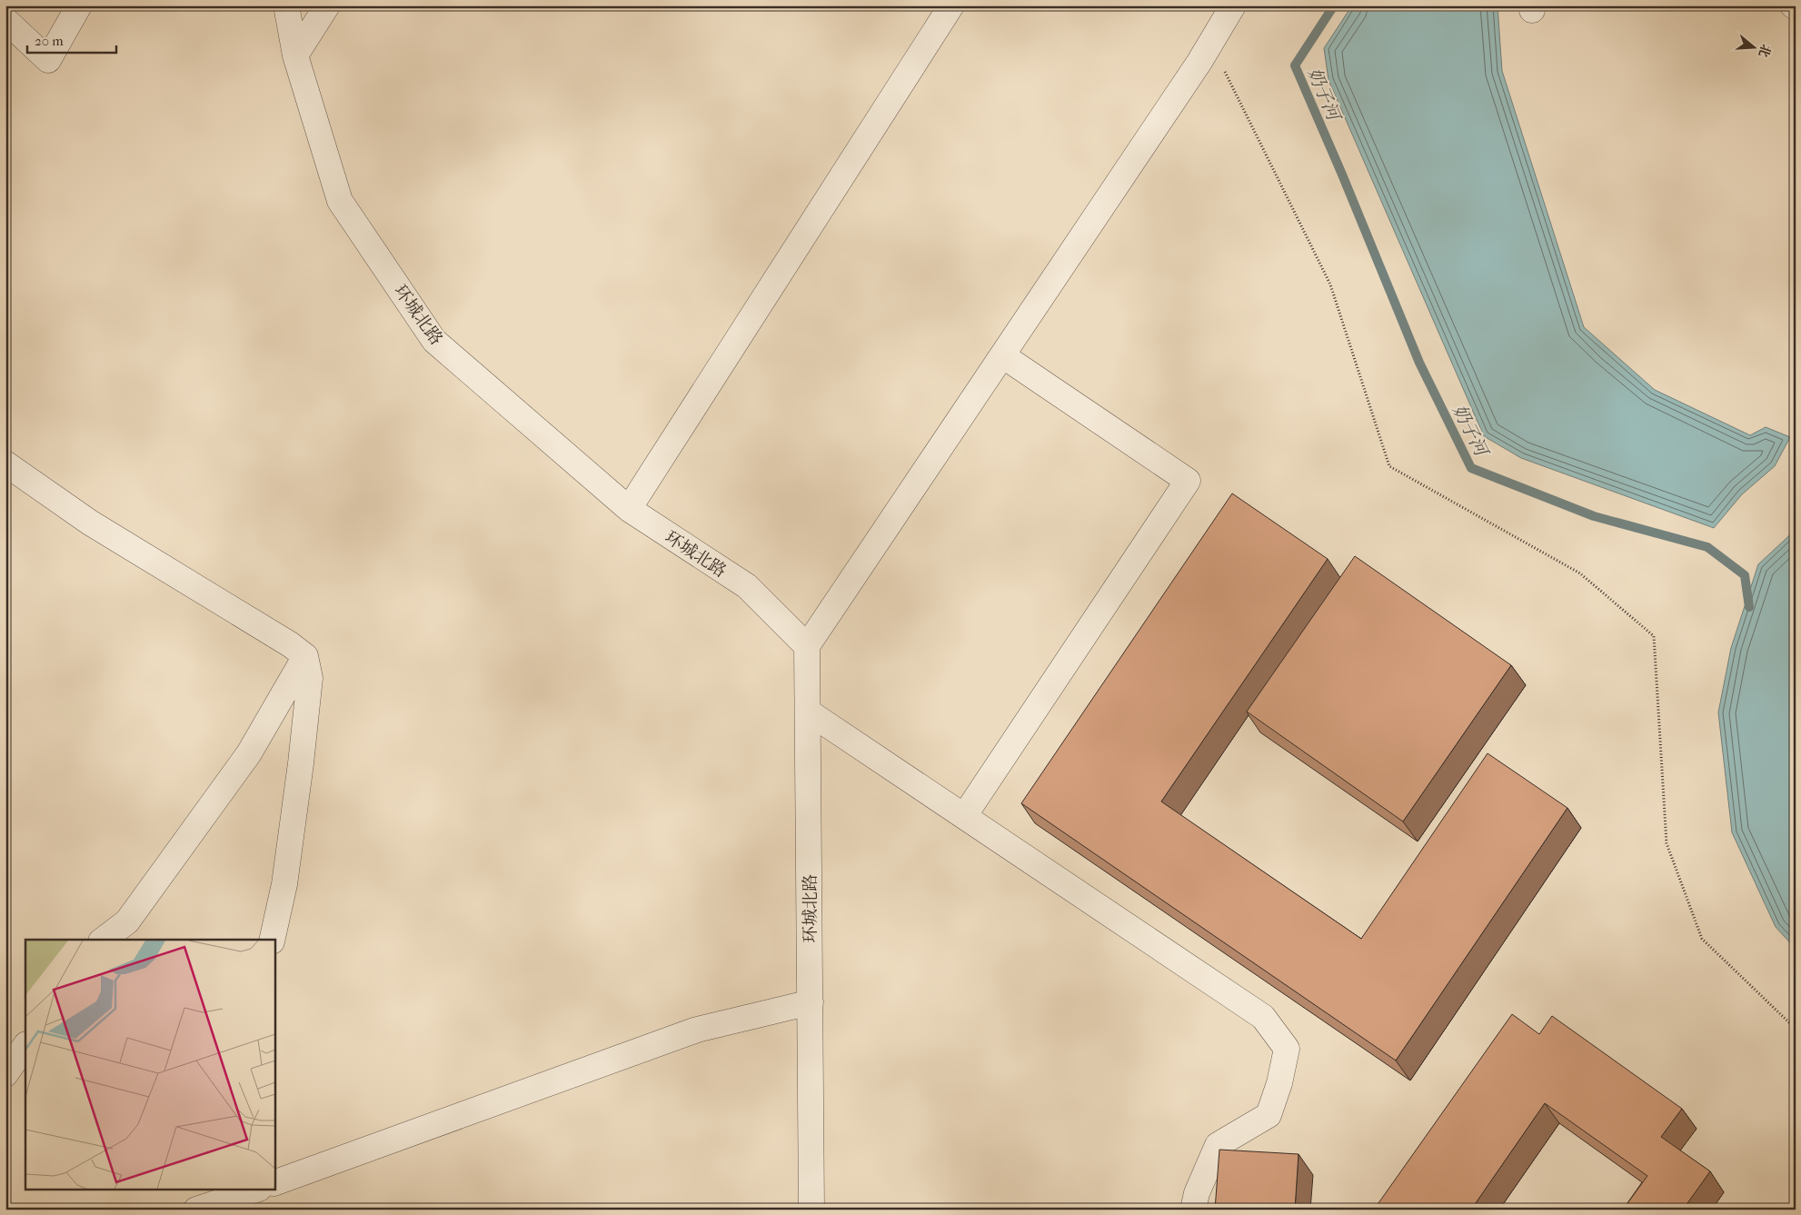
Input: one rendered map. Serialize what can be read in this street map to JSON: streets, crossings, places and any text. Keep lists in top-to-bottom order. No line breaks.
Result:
{"streets":{"street":["环城北路"]},"water":["奶子河"],"scale_bar":"20 m","north":"right"}
